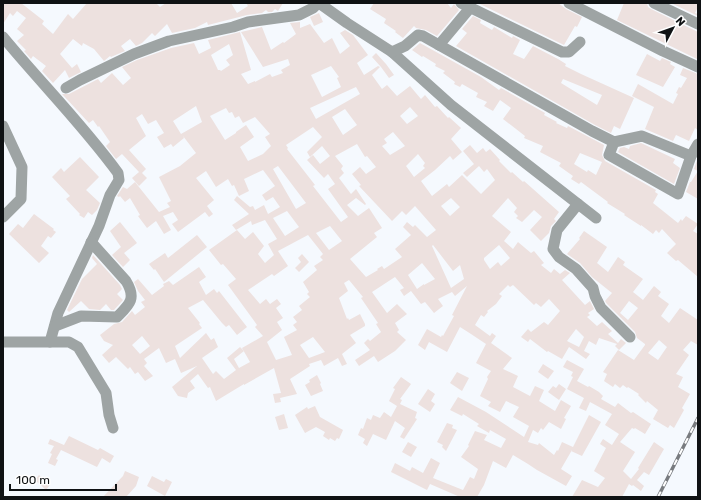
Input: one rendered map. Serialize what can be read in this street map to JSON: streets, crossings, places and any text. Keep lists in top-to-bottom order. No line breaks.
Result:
{"scale_bar":"100 m","north":"top right"}
